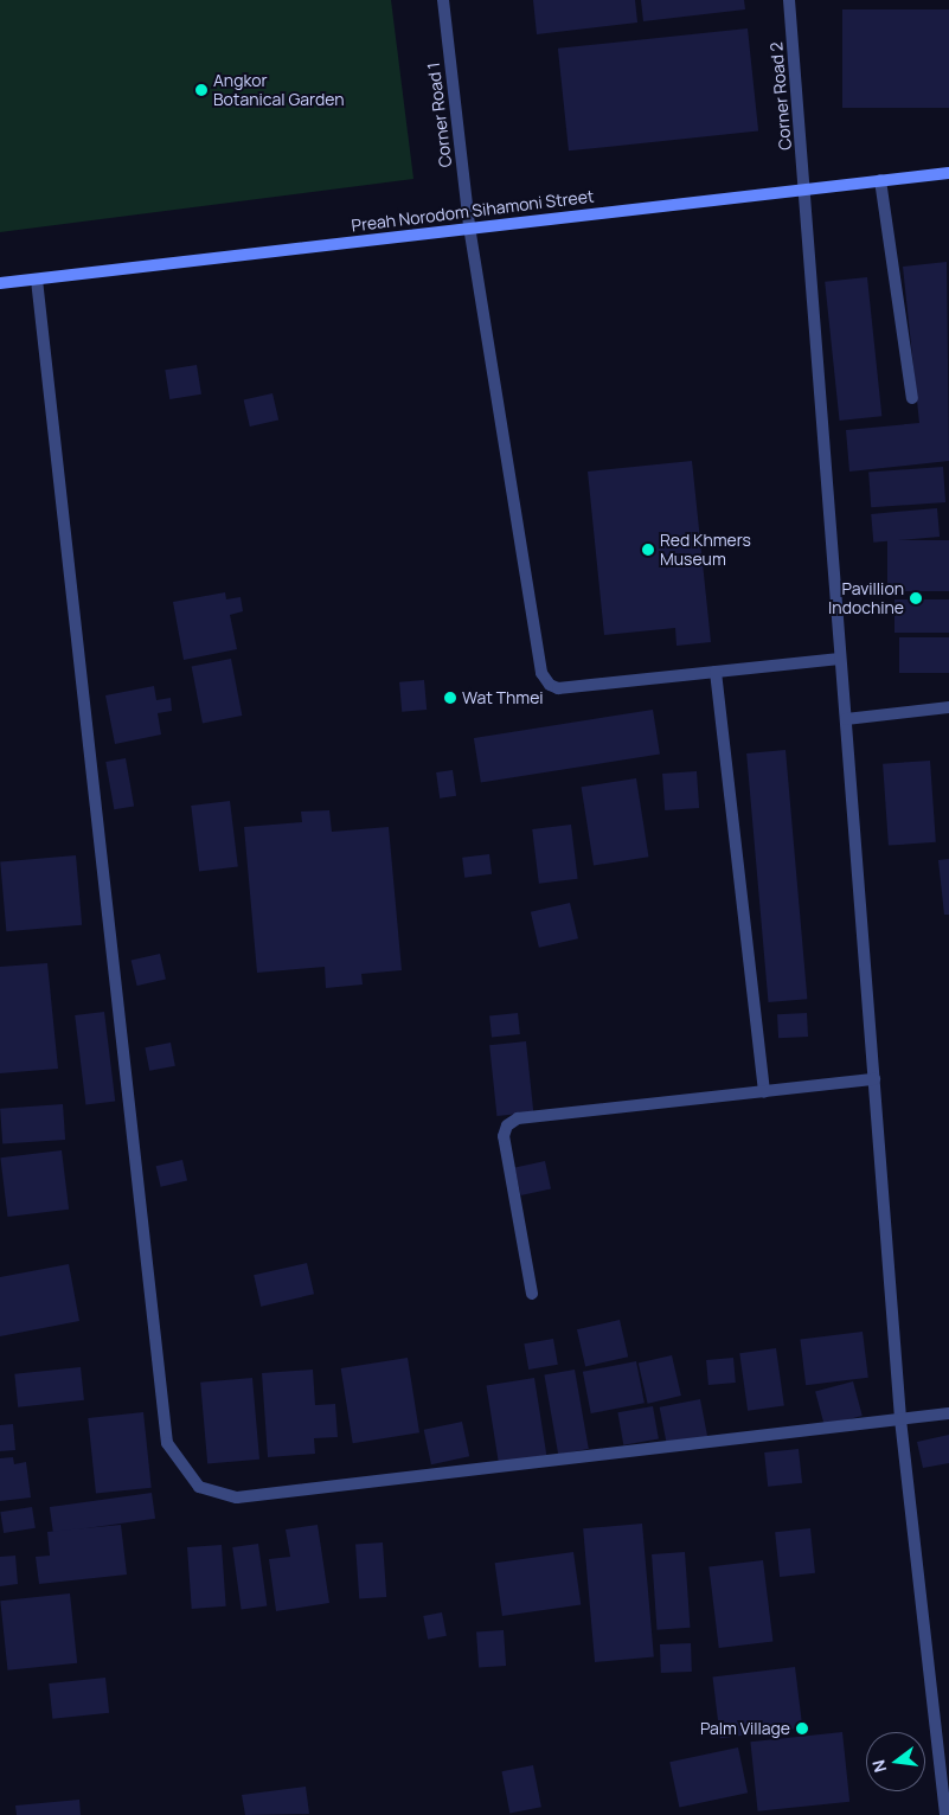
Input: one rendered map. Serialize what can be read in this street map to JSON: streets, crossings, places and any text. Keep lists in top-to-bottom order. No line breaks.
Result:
{"streets":{"main road":["Preah Norodom Sihamoni Street"],"street":["Corner Road 2","Corner Road 1"]},"crossings":[["Corner Road 2","Preah Norodom Sihamoni Street"],["Corner Road 1","Preah Norodom Sihamoni Street"]],"places":["Angkor Botanical Garden","Red Khmers Museum","Pavillion Indochine","Wat Thmei","Palm Village"],"north":"left"}
